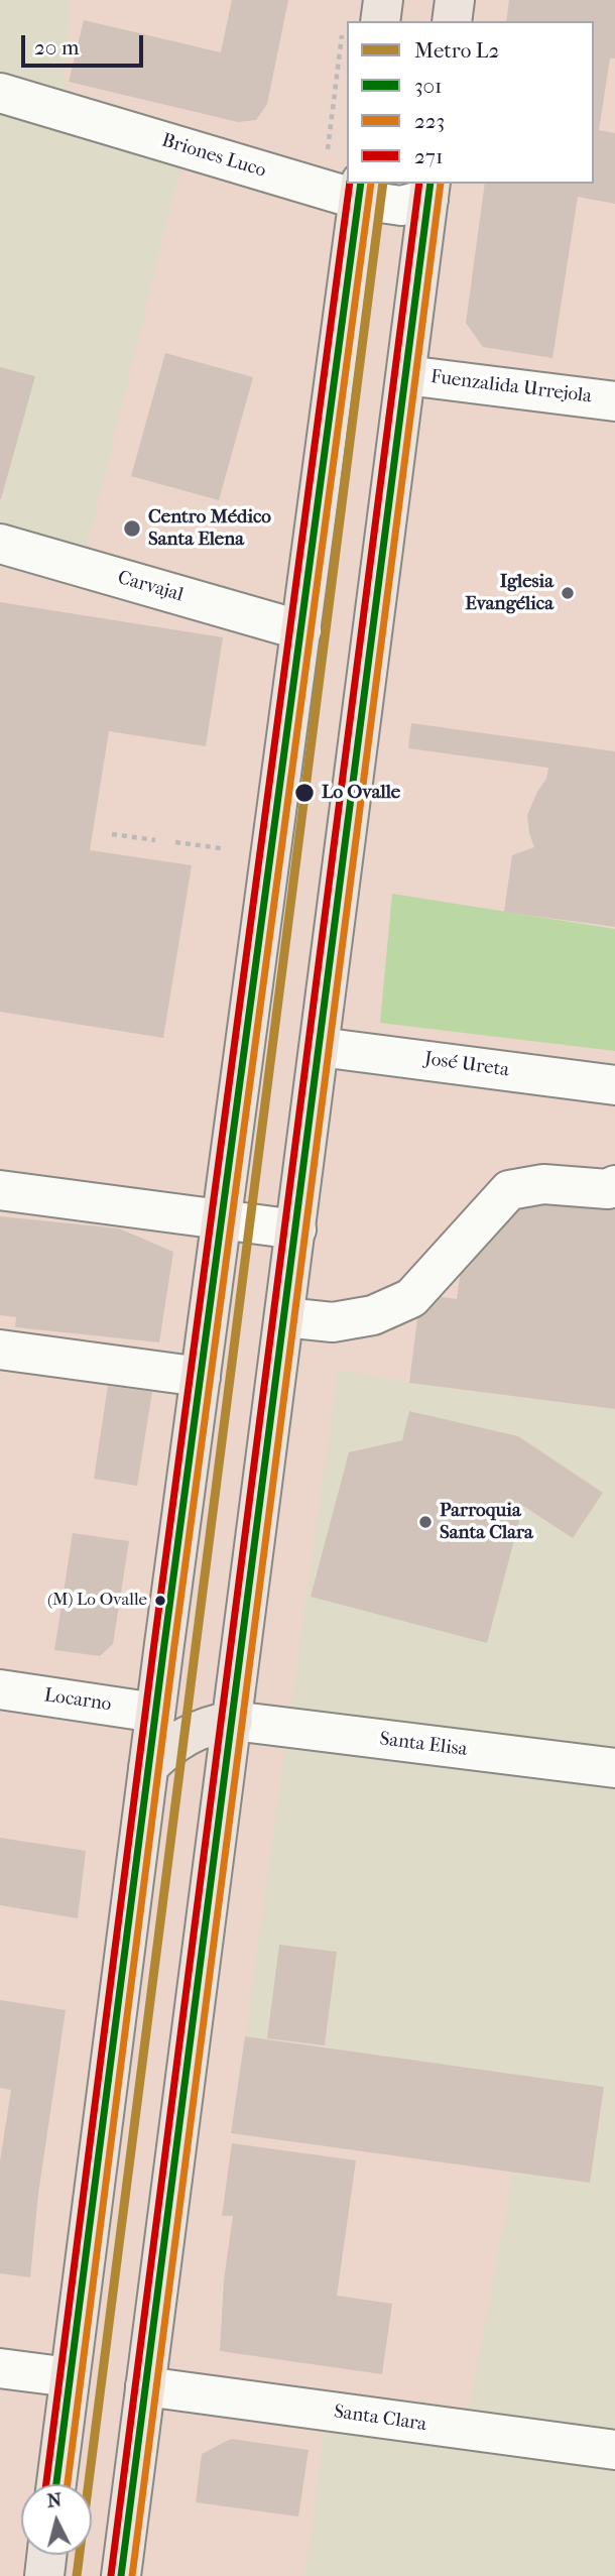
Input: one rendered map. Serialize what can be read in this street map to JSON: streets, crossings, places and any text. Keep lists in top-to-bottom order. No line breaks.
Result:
{"streets":{"street":["Briones Luco","Fuenzalida Urrejola","Carvajal","José Ureta","Locarno","Santa Elisa","Santa Clara"]},"places":["Centro Médico Santa Elena","Iglesia Evangélica","Lo Ovalle","Parroquia Santa Clara","(M) Lo Ovalle"],"lines":["metro line L2","transit line 301","transit line 223","transit line 271"],"legend":["Metro L2","301","223","271"],"scale_bar":"20 m","north":"top"}
